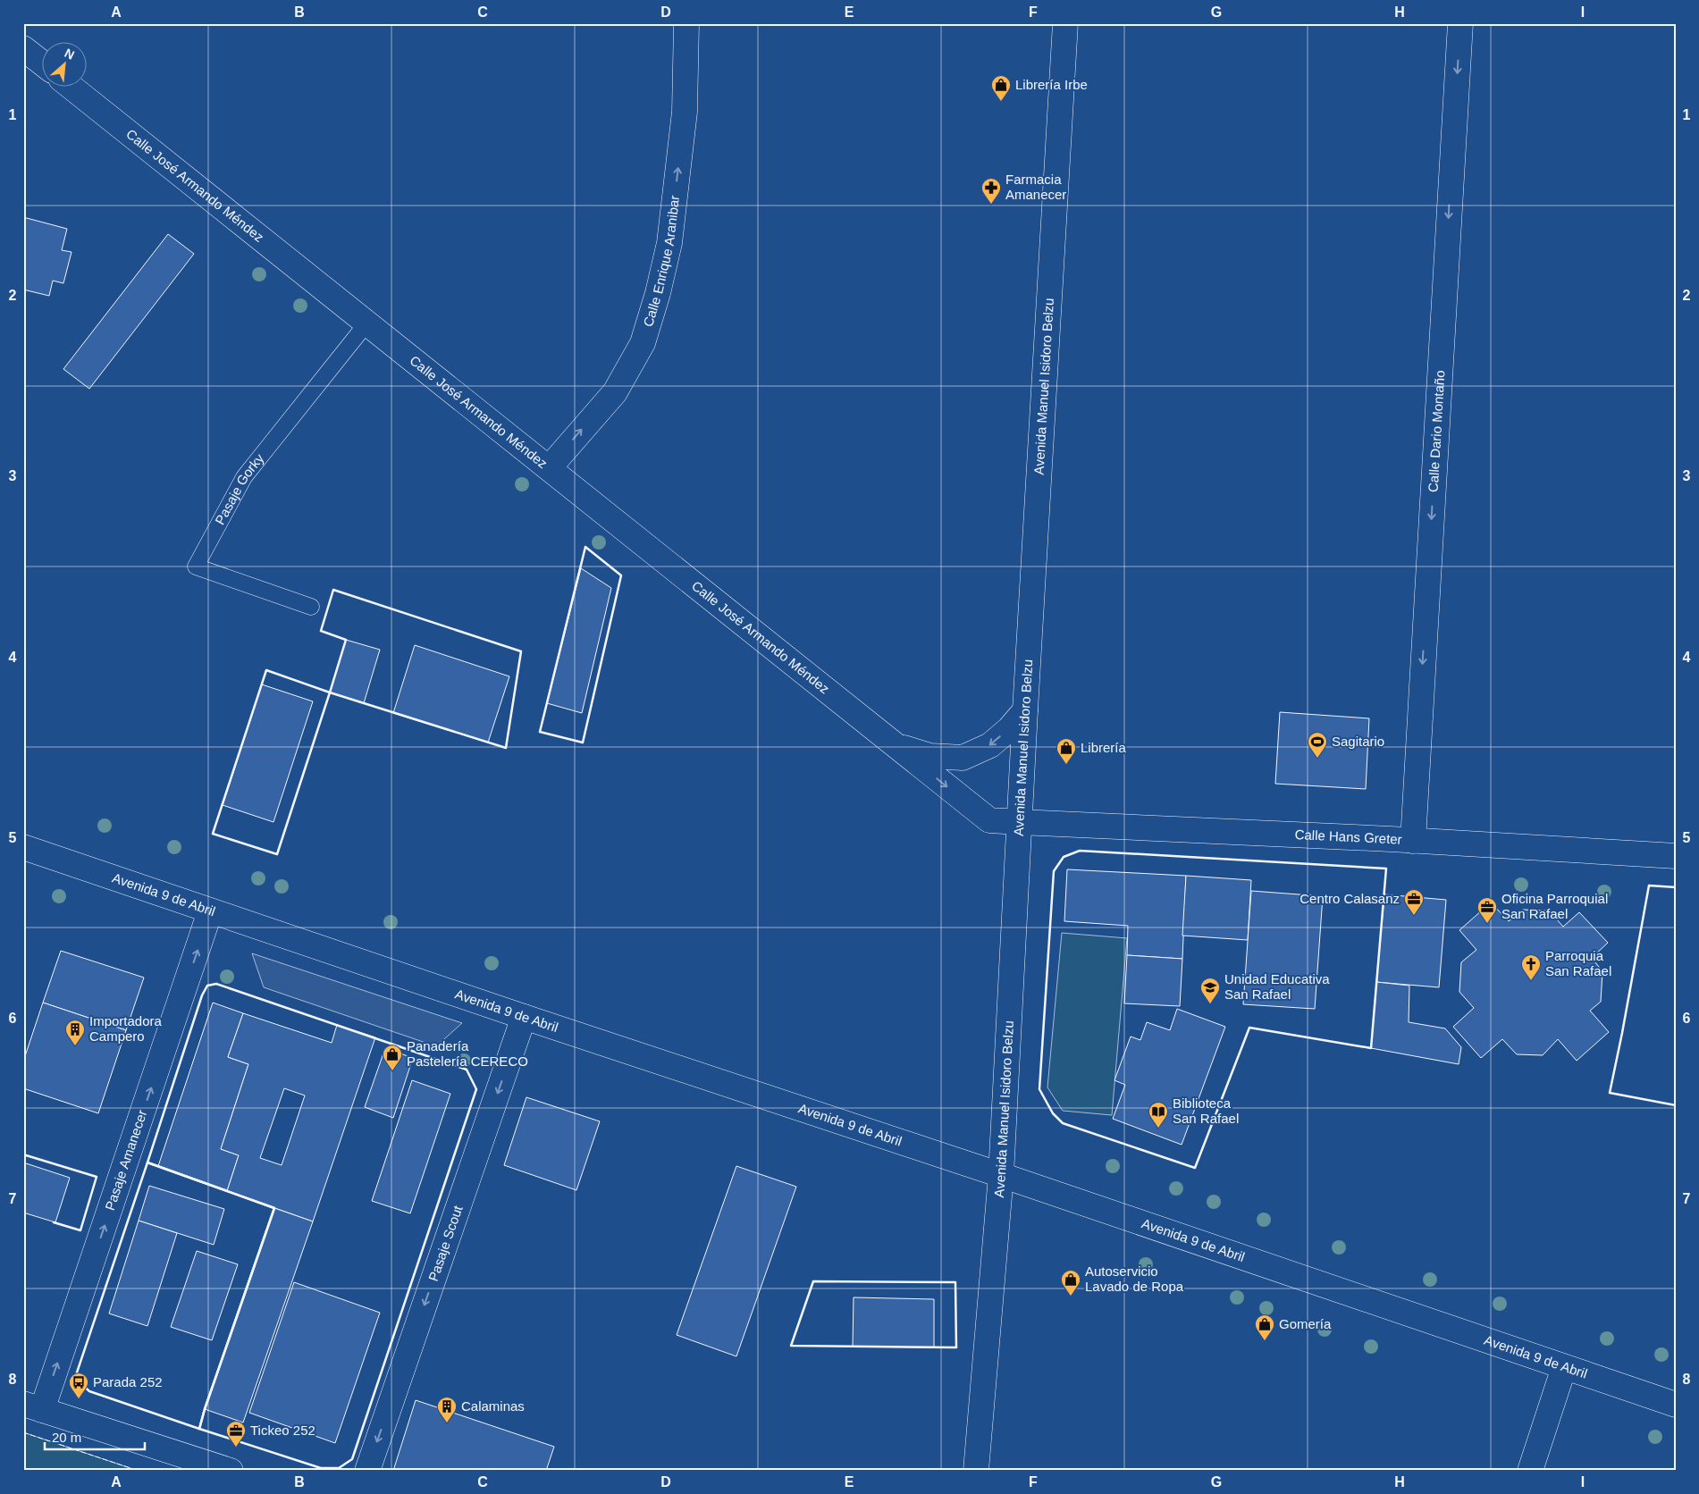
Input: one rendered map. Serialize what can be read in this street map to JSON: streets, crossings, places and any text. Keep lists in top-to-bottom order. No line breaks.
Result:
{"streets":{"street":["Calle José Armando Méndez","Calle Enrique Aranibar","Avenida Manuel Isidoro Belzu","Calle Dario Montaño","Calle Hans Greter","Avenida 9 de Abril","Pasaje Amanecer","Pasaje Scout"],"lane":["Pasaje Gorky"]},"crossings":[["Calle José Armando Méndez","Calle Enrique Aranibar"],["Calle José Armando Méndez","Avenida Manuel Isidoro Belzu"],["Calle José Armando Méndez","Pasaje Gorky"],["Calle José Armando Méndez","Calle Hans Greter"],["Avenida Manuel Isidoro Belzu","Calle Hans Greter"],["Avenida Manuel Isidoro Belzu","Avenida 9 de Abril"],["Calle Dario Montaño","Calle Hans Greter"],["Avenida 9 de Abril","Pasaje Amanecer"],["Avenida 9 de Abril","Pasaje Scout"]],"one_way":["Calle Enrique Aranibar","Calle Dario Montaño","Pasaje Amanecer","Pasaje Scout"],"places":{"shop":["Librería Irbe","Librería","Panadería Pastelería CERECO","Autoservicio Lavado de Ropa","Gomería"],"pharmacy":["Farmacia Amanecer"],"sports":["Sagitario"],"office":["Centro Calasanz","Oficina Parroquial San Rafael","Tickeo 252"],"church":["Parroquia San Rafael"],"school or university":["Unidad Educativa San Rafael"],"building":["Importadora Campero","Calaminas"],"library":["Biblioteca San Rafael"],"bus stop":["Parada 252"]},"scale_bar":"20 m","north":"top right","grid":{"columns":["A","B","C","D","E","F","G","H","I"],"rows":["1","2","3","4","5","6","7","8"]}}
